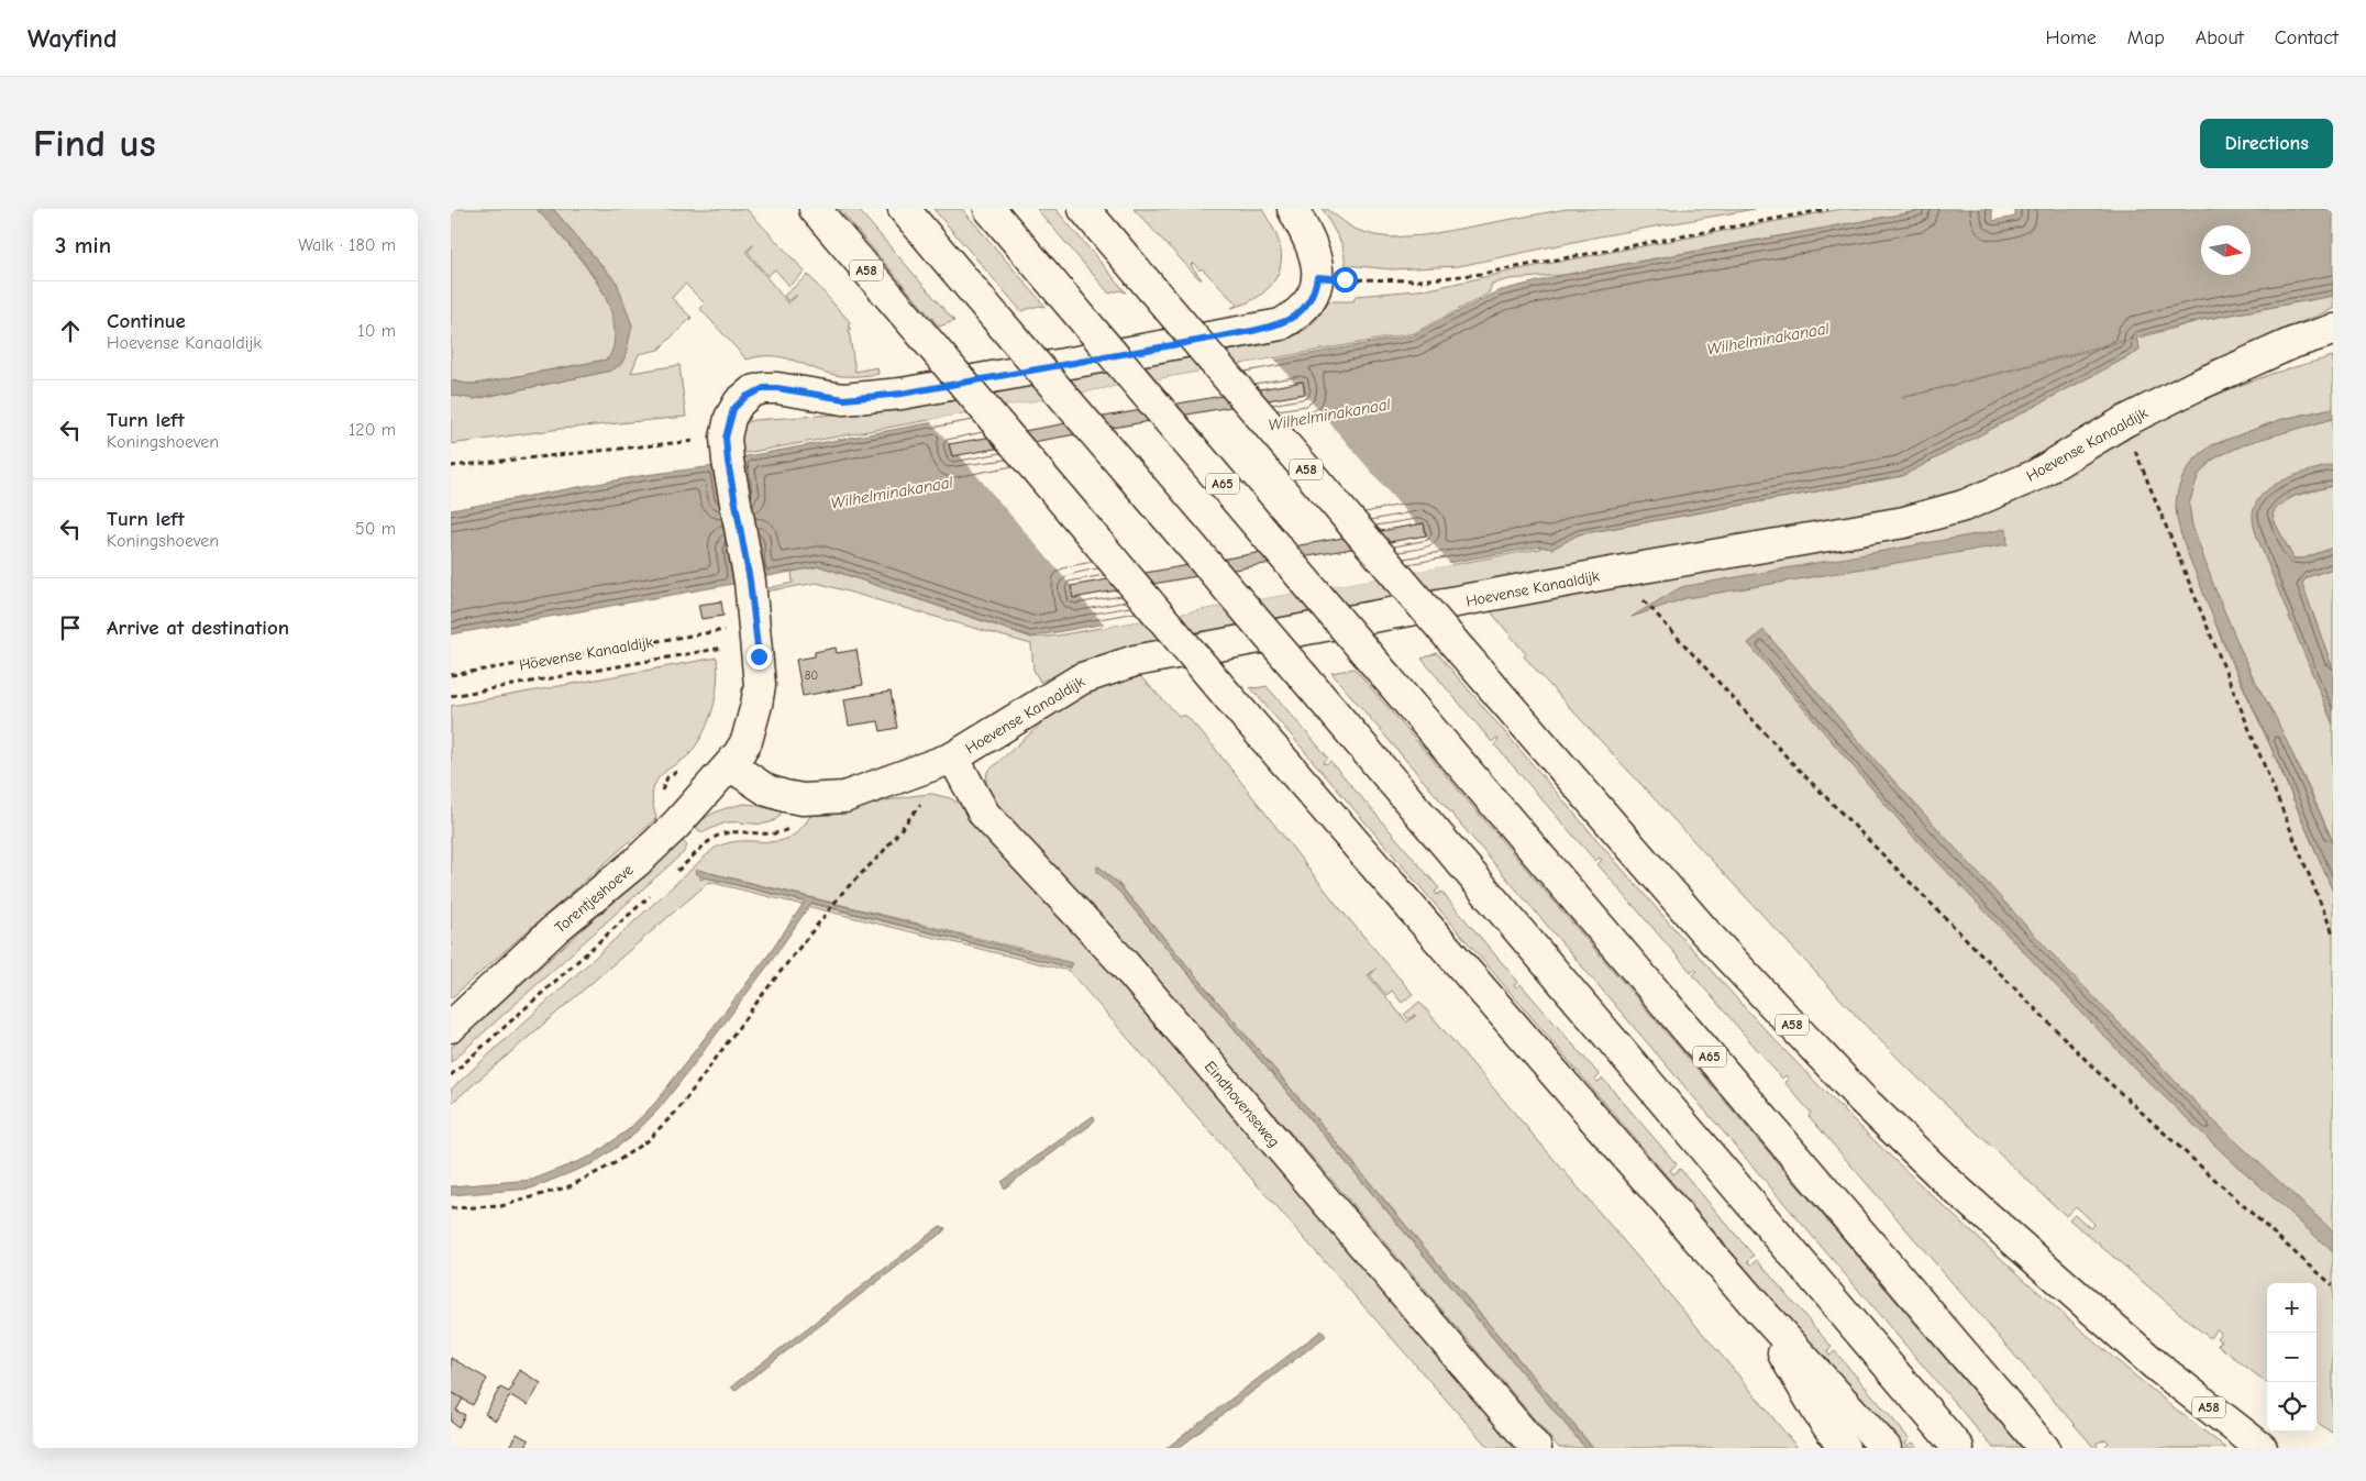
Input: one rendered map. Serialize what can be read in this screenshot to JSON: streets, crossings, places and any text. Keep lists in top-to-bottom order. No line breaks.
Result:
{"streets":{"main road":["A58","Hoevense Kanaaldijk","A65","Torentjeshoeve","Eindhovenseweg"]},"crossings":[["Hoevense Kanaaldijk","Torentjeshoeve"],["Hoevense Kanaaldijk","Eindhovenseweg"]],"water":["Wilhelminakanaal"],"house_numbers":["80"],"north":"right","page":{"header":"Wayfind","nav":["Home","Map","About","Contact"],"buttons":"Directions","title":"Find us","heading":["3 min","Walk · 180 m"],"list":[["Continue","Hoevense Kanaaldijk","10 m"],["Turn left","Koningshoeven","120 m"],["Turn left","Koningshoeven","50 m"],"Arrive at destination"],"map_buttons":["+","−"]}}
